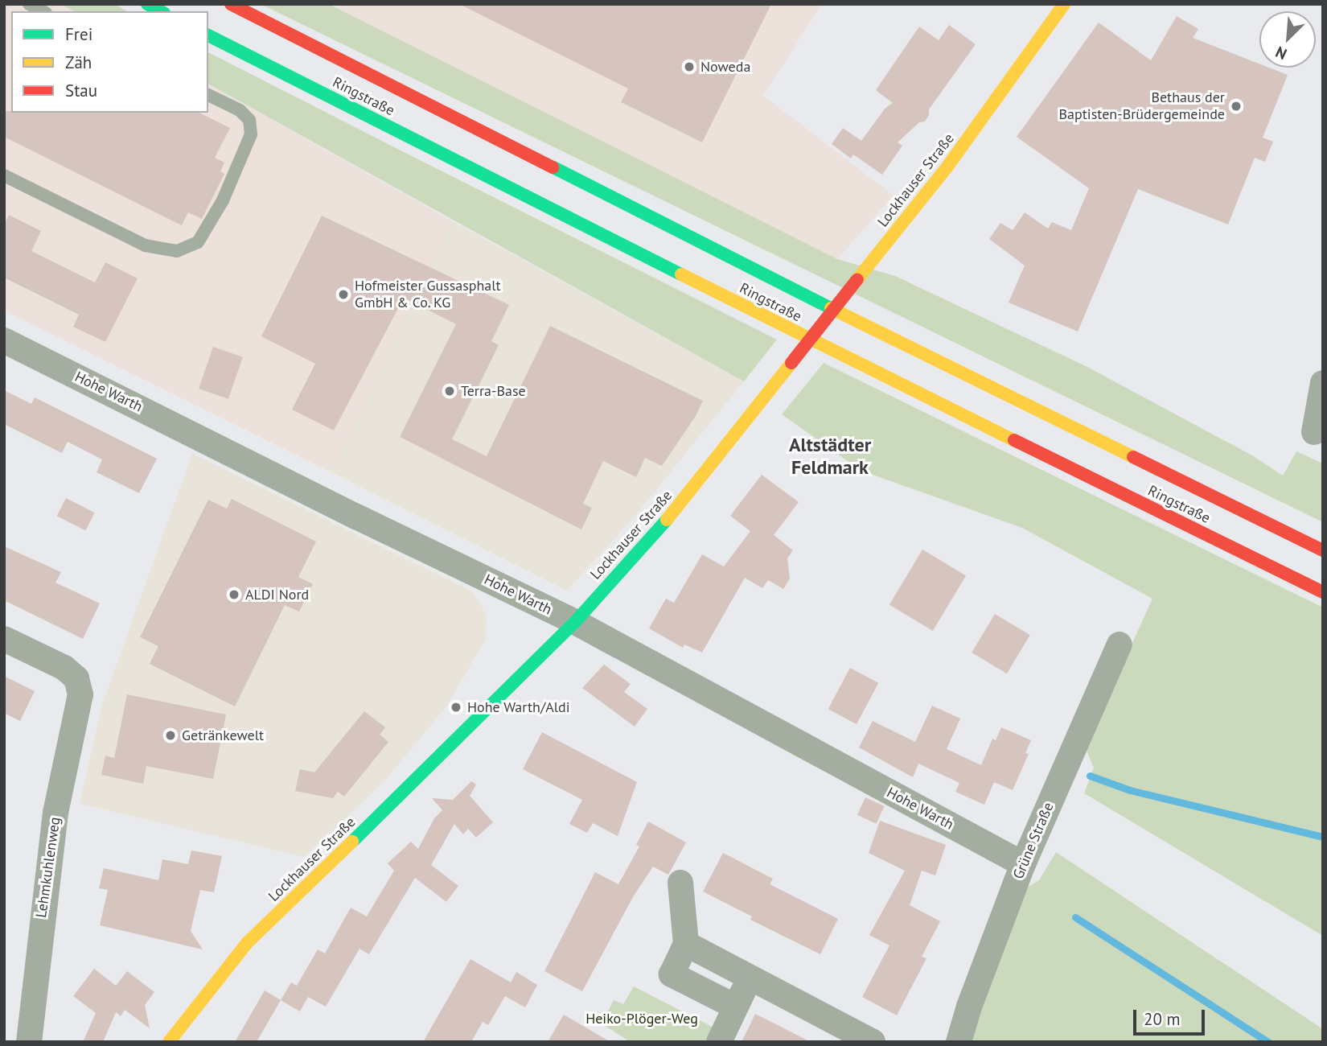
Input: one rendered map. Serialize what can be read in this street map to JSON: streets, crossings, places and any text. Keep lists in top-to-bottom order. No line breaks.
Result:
{"streets":{"main road":["Ringstraße","Lockhauser Straße"],"street":["Hohe Warth","Grüne Straße","Lehmkuhlenweg"]},"crossings":[["Lockhauser Straße","Hohe Warth"],["Hohe Warth","Grüne Straße"]],"districts":["Altstädter Feldmark"],"parks":["Heiko-Plöger-Weg"],"places":["Noweda","Bethaus der Baptisten-Brüdergemeinde","Hofmeister Gussasphalt GmbH & Co. KG","Terra-Base","ALDI Nord","Hohe Warth/Aldi","Getränkewelt"],"legend":["Frei","Zäh","Stau"],"scale_bar":"20 m","north":"bottom left"}
